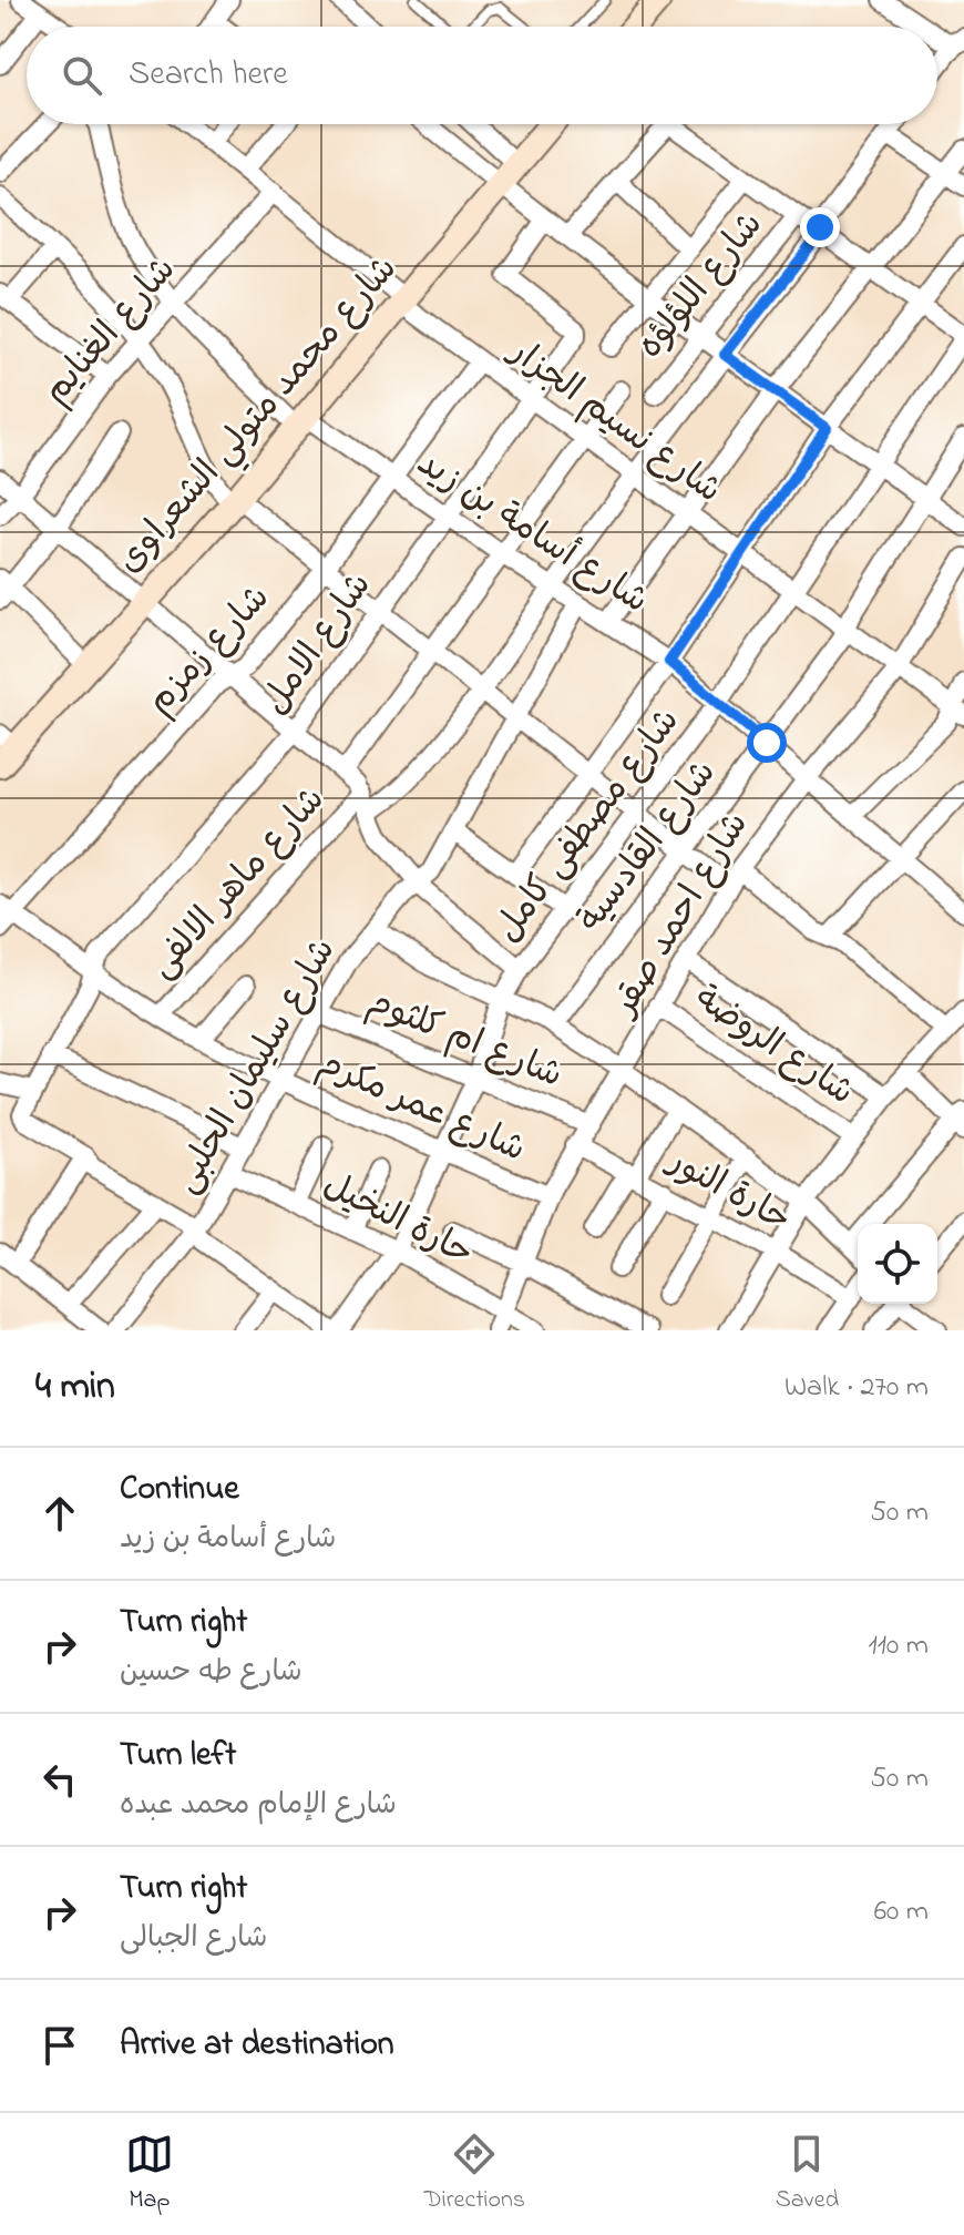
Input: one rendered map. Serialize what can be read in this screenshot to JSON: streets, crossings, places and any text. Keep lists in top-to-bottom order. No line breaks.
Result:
{"streets":{"street":["شارع اللؤلؤه","شارع الغنايم","شارع محمد متولي الشعراوى","شارع نسيم الجزار","شارع أسامة بن زيد","شارع الامل","شارع زمزم","شارع مصطفى كامل","شارع القادسية","شارع ماهر الالفى","شارع احمد صقر","شارع ام كلثوم","شارع الروضة","شارع سليمان الحلبى","شارع عمر مكرم","حارة النور","حارة النخيل"]},"crossings":[["شارع الغنايم","شارع نسيم الجزار"],["شارع محمد متولي الشعراوى","شارع نسيم الجزار"],["شارع محمد متولي الشعراوى","شارع أسامة بن زيد"],["شارع نسيم الجزار","شارع الامل"],["شارع نسيم الجزار","شارع زمزم"],["شارع نسيم الجزار","شارع مصطفى كامل"],["شارع نسيم الجزار","شارع القادسية"],["شارع نسيم الجزار","شارع ماهر الالفى"],["شارع نسيم الجزار","شارع احمد صقر"],["شارع أسامة بن زيد","شارع الامل"],["شارع أسامة بن زيد","شارع زمزم"],["شارع أسامة بن زيد","شارع مصطفى كامل"],["شارع أسامة بن زيد","شارع القادسية"],["شارع أسامة بن زيد","شارع ماهر الالفى"],["شارع أسامة بن زيد","شارع احمد صقر"],["شارع أسامة بن زيد","شارع سليمان الحلبى"],["شارع الامل","شارع عمر مكرم"],["شارع زمزم","شارع عمر مكرم"],["شارع مصطفى كامل","شارع ام كلثوم"],["شارع مصطفى كامل","شارع عمر مكرم"],["شارع مصطفى كامل","حارة النخيل"],["شارع ماهر الالفى","شارع عمر مكرم"],["شارع احمد صقر","شارع ام كلثوم"],["شارع احمد صقر","شارع الروضة"],["شارع احمد صقر","شارع عمر مكرم"],["شارع احمد صقر","حارة النور"],["شارع احمد صقر","حارة النخيل"],["شارع ام كلثوم","شارع سليمان الحلبى"],["شارع سليمان الحلبى","شارع عمر مكرم"],["شارع سليمان الحلبى","حارة النخيل"]],"page":{"search":"Search here","heading":["4 min","Walk · 270 m"],"list":[["Continue","شارع أسامة بن زيد","50 m"],["Turn right","شارع طه حسين","110 m"],["Turn left","شارع الإمام محمد عبده","50 m"],["Turn right","شارع الجبالى","60 m"],"Arrive at destination"],"nav":["Map","Directions","Saved"]}}
